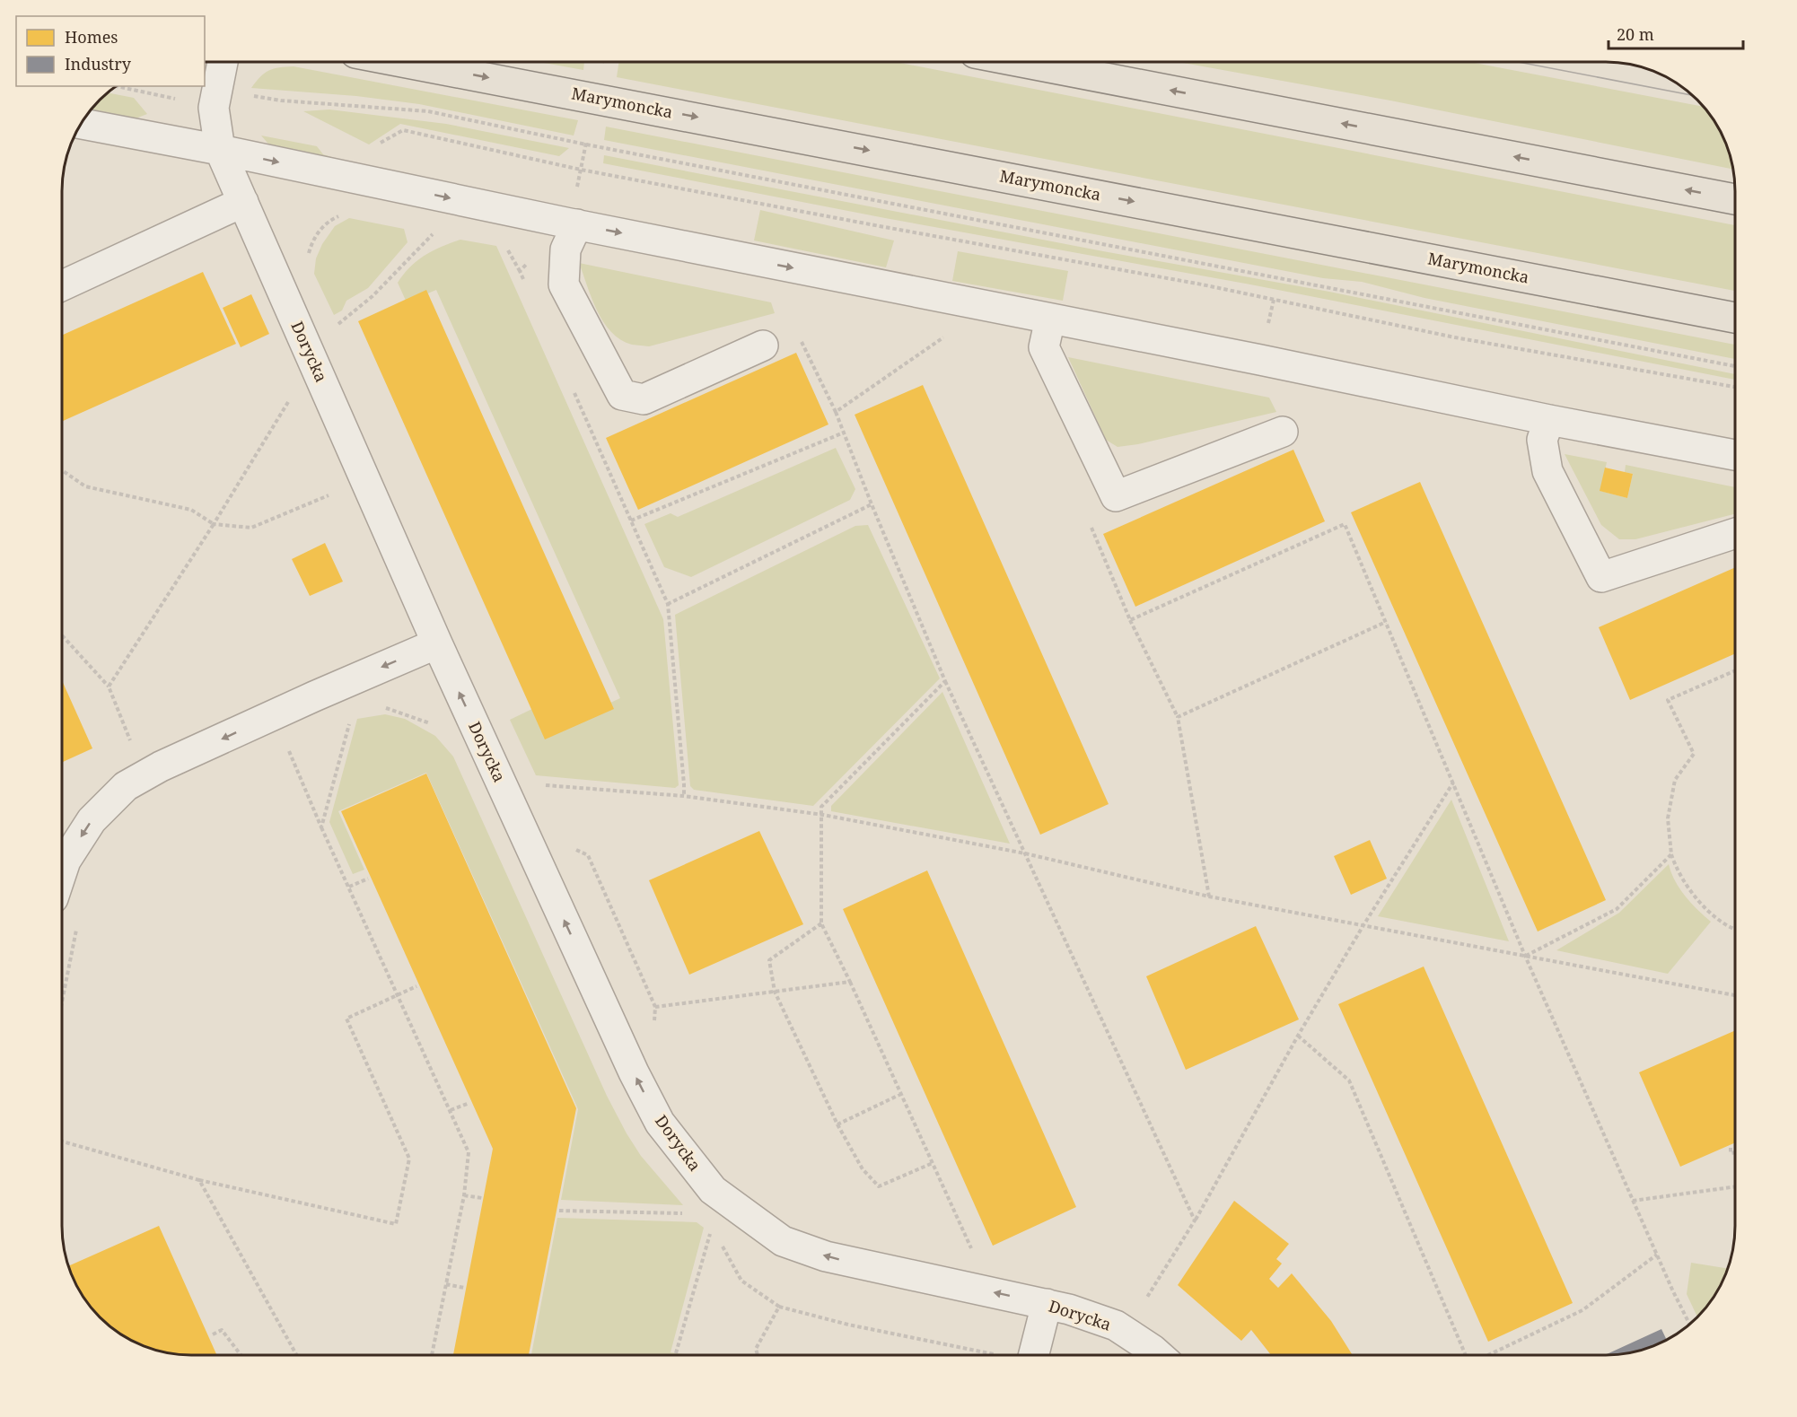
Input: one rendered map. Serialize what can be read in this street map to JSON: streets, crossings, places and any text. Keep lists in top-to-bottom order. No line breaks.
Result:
{"streets":{"main road":["Marymoncka"],"street":["Dorycka"]},"one_way":["Dorycka"],"legend":["Homes","Industry"],"scale_bar":"20 m"}
